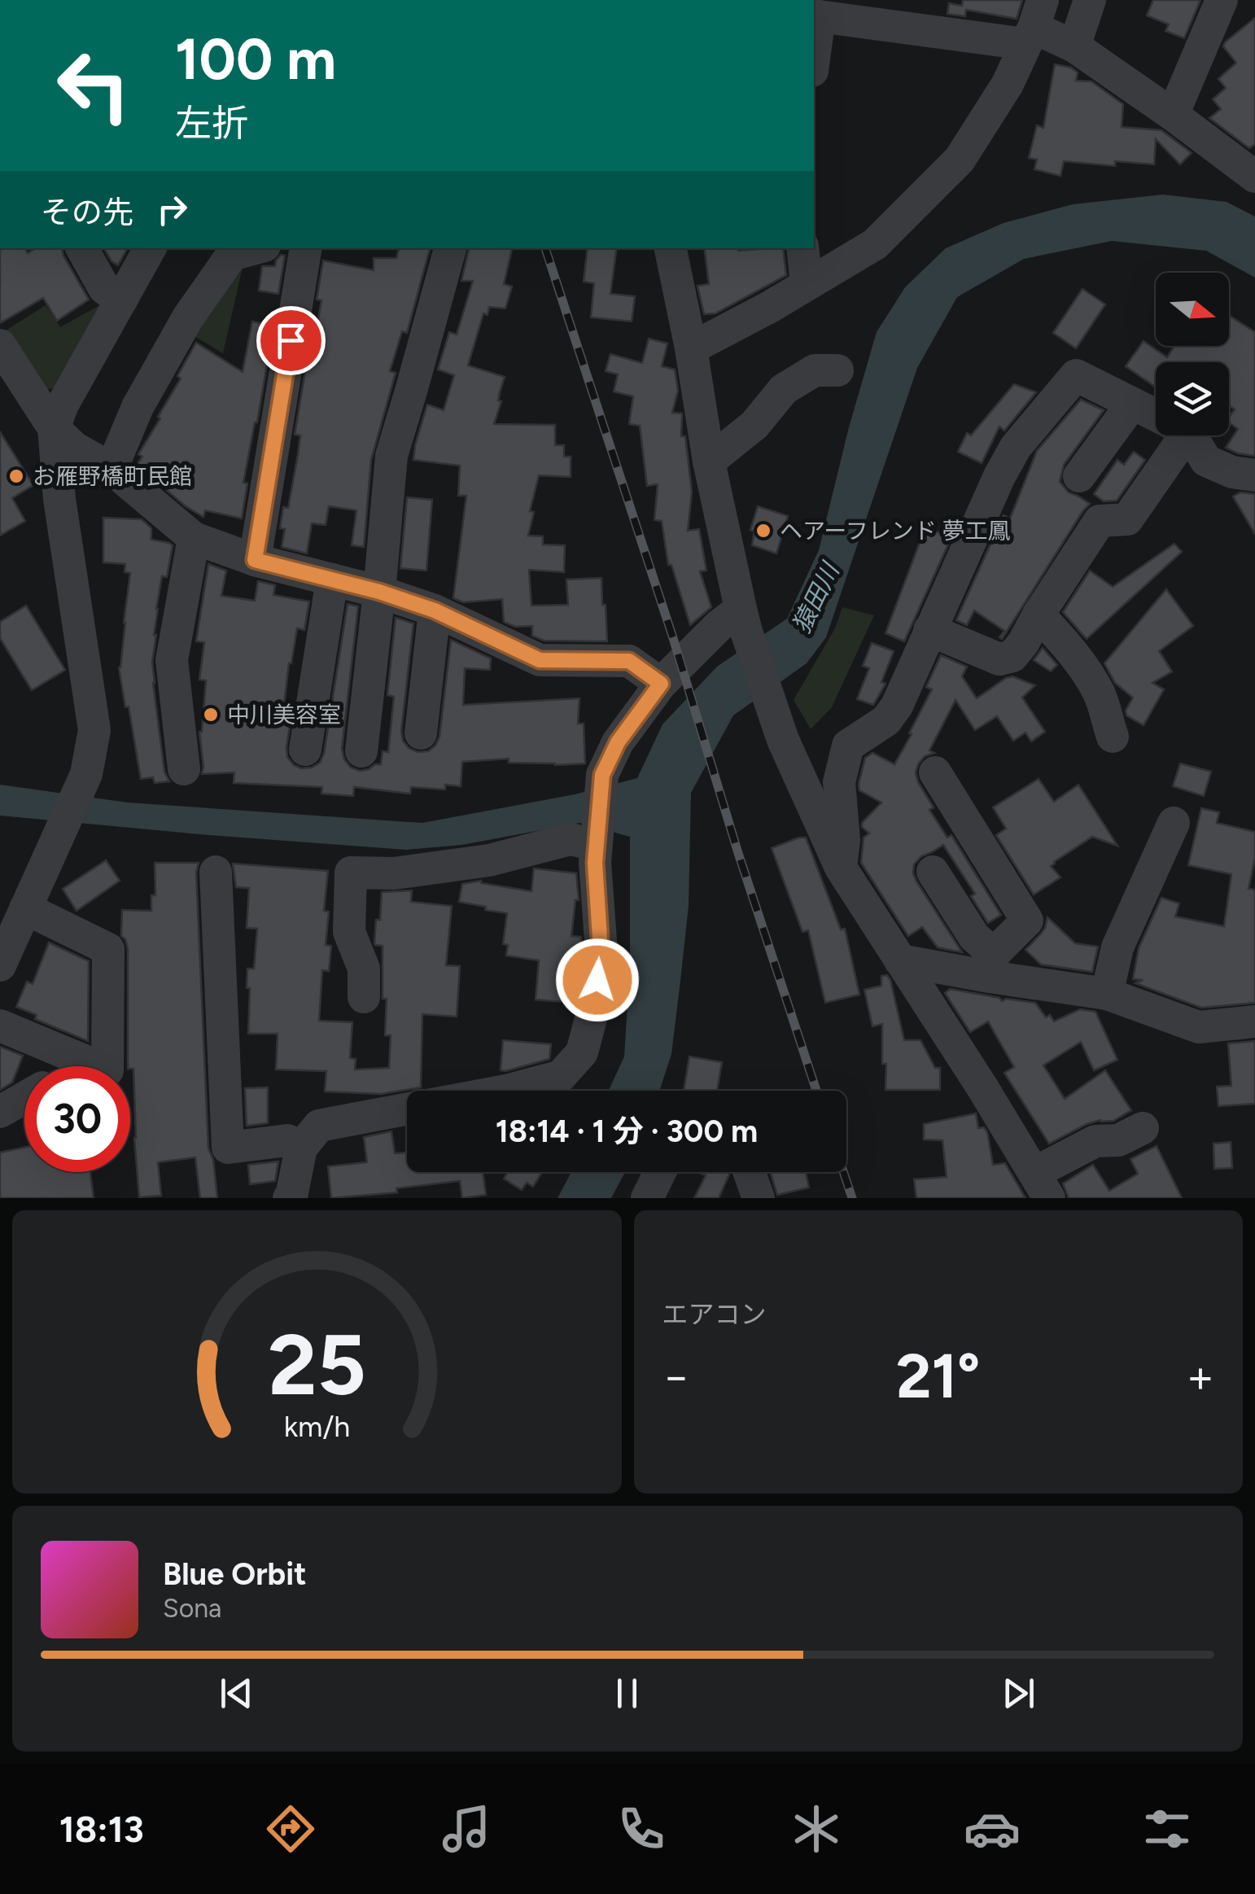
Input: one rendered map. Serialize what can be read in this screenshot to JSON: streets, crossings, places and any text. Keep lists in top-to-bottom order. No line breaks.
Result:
{"water":["猿田川"],"places":["お雁野橋町民館","ヘアーフレンド 夢工鳳","中川美容室"],"north":"right","page":{"turn":["100 m","左折"],"then":"その先","limit":"30","trip":"18:14 · 1 分 · 300 m","tile":"エアコン","heat":["−","21°","+"],"song":["Blue Orbit","Sona"],"tabs":"18:13","gauge":["25","km/h"]}}
